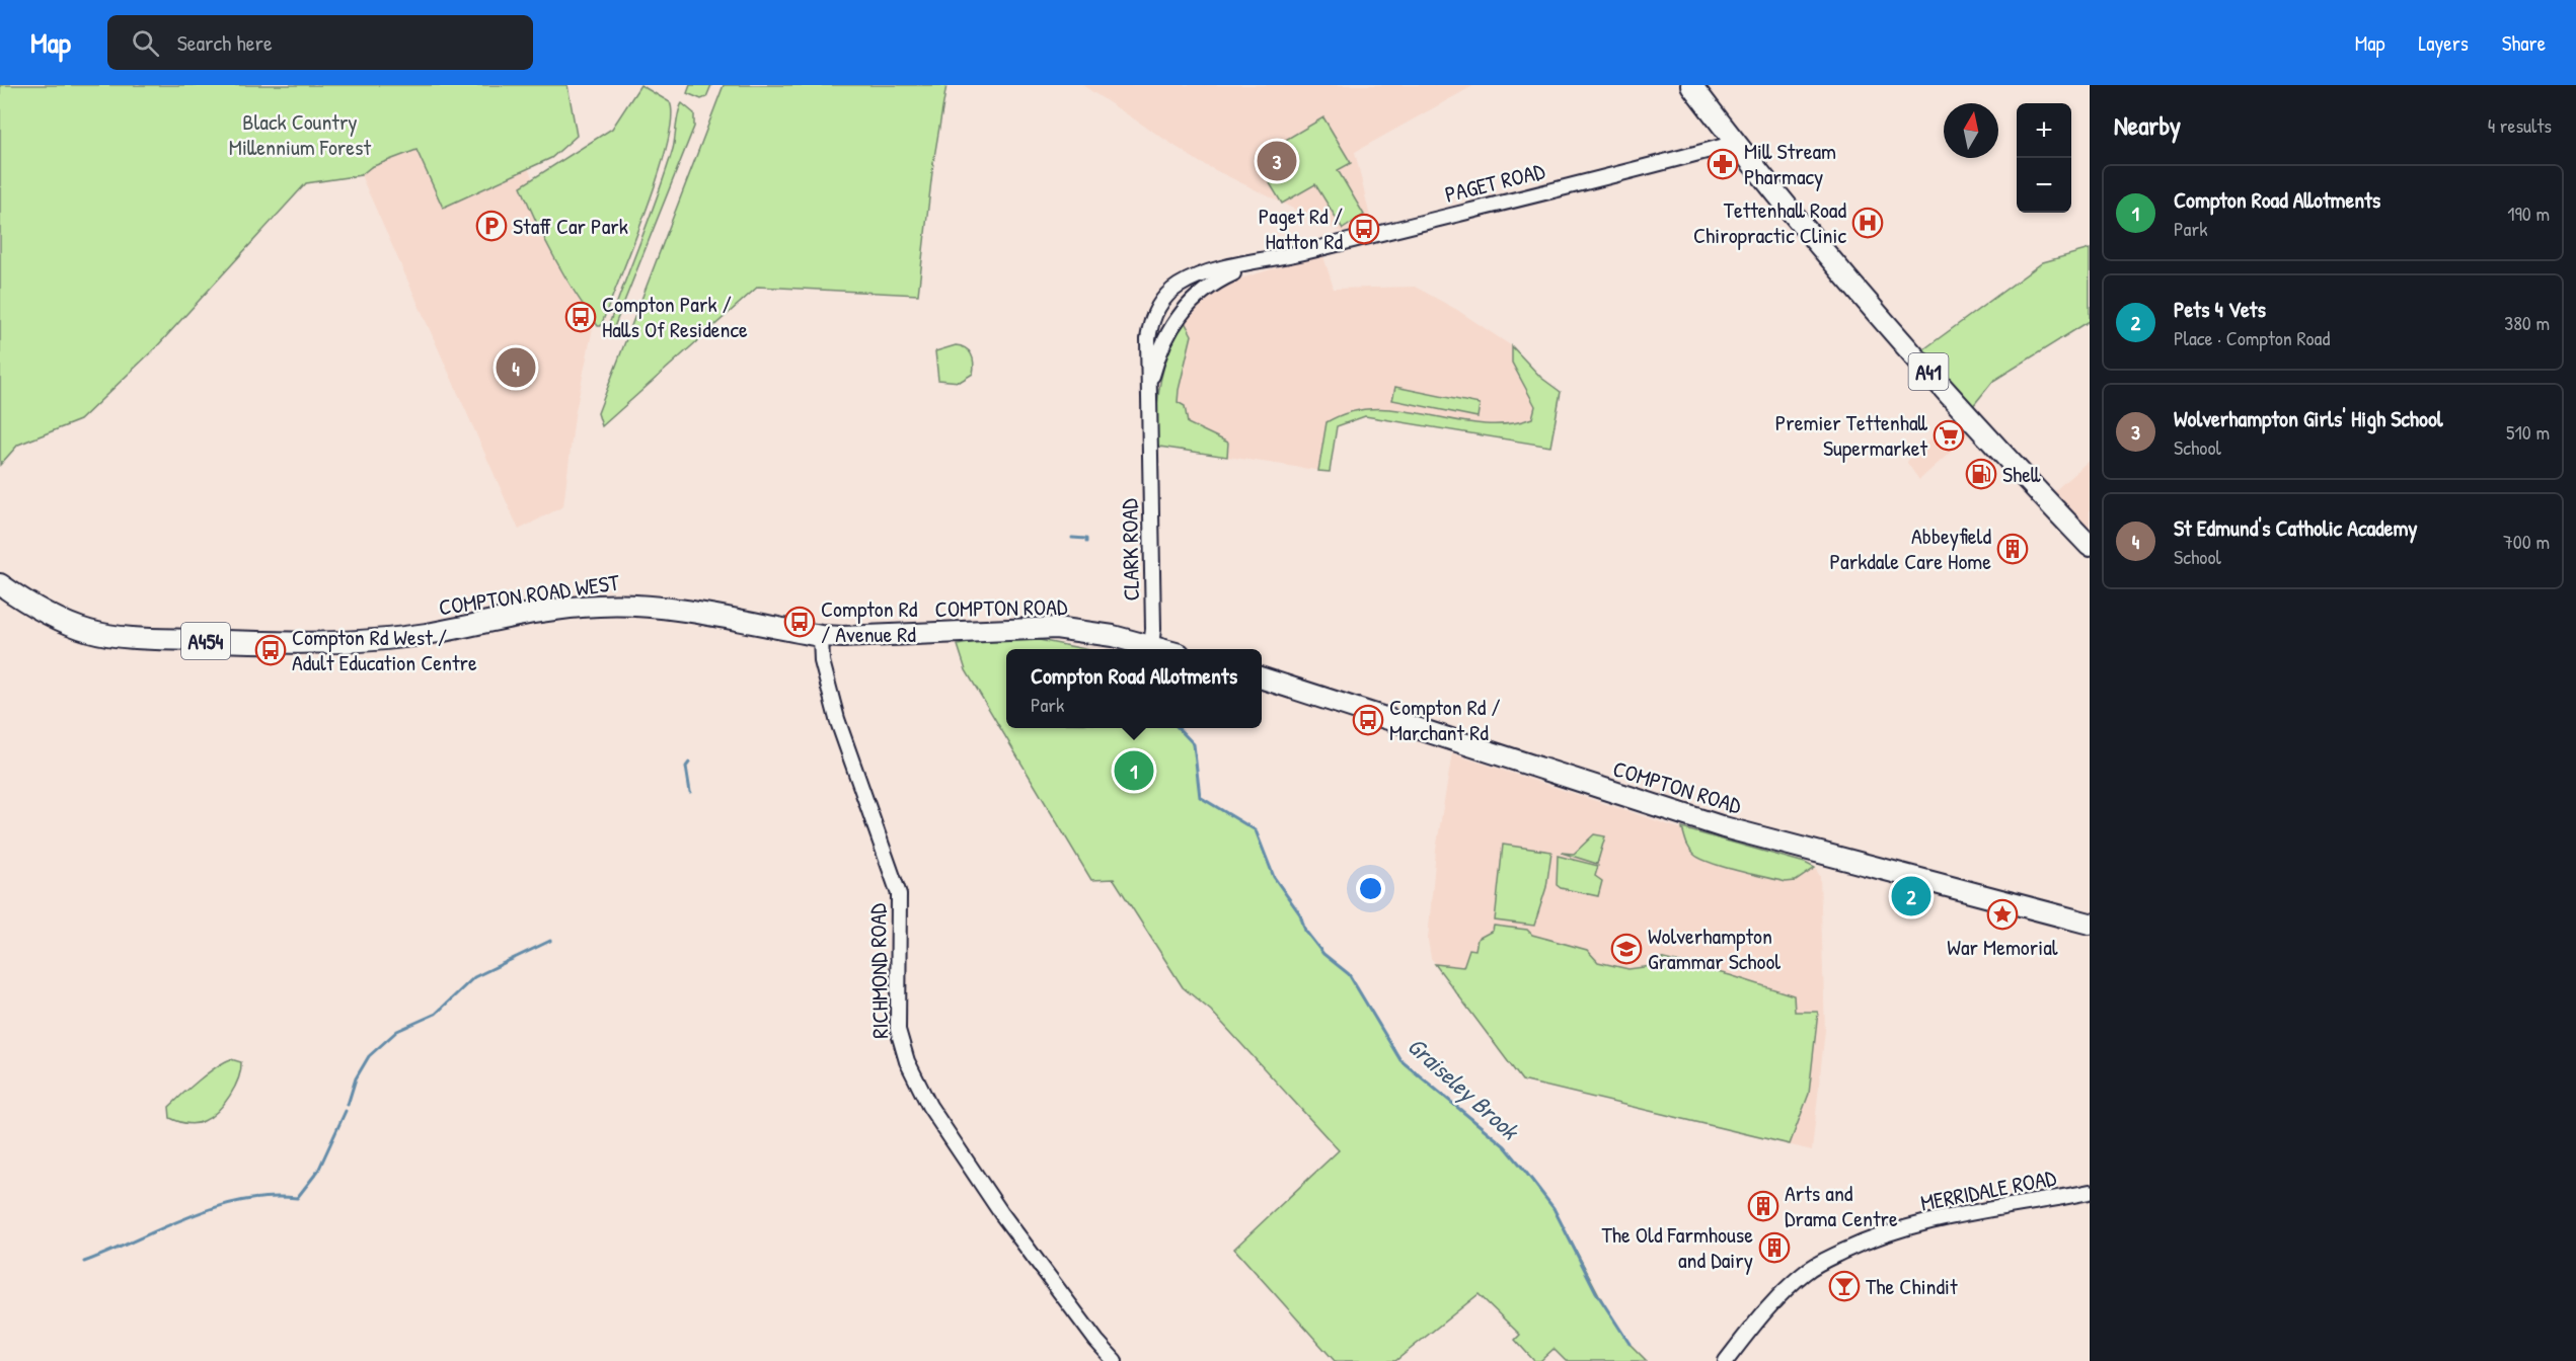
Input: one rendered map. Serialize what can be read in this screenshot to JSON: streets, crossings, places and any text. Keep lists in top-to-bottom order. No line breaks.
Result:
{"streets":{"highway":["A41","COMPTON ROAD WEST","COMPTON ROAD","A454"],"street":["PAGET ROAD","CLARK ROAD","RICHMOND ROAD","MERRIDALE ROAD"]},"crossings":[["PAGET ROAD","A41"],["PAGET ROAD","CLARK ROAD"],["CLARK ROAD","COMPTON ROAD"],["COMPTON ROAD WEST","COMPTON ROAD"],["COMPTON ROAD WEST","RICHMOND ROAD"],["COMPTON ROAD","RICHMOND ROAD"]],"water":["Graiseley Brook"],"parks":["Black Country Millennium Forest"],"places":{"pharmacy":["Mill Stream Pharmacy"],"hospital":["Tettenhall Road Chiropractic Clinic"],"parking":["Staff Car Park"],"bus stop":["Paget Rd / Hatton Rd","Compton Park / Halls Of Residence","Compton Rd / Avenue Rd","Compton Rd West / Adult Education Centre","Compton Rd / Marchant Rd"],"supermarket":["Premier Tettenhall Supermarket"],"fuel station":["Shell"],"building":["Abbeyfield Parkdale Care Home","Arts and Drama Centre","The Old Farmhouse and Dairy"],"place":["War Memorial"],"school or university":["Wolverhampton Grammar School"],"bar":["The Chindit"]},"north":"top","page":{"header":"Map","search":"Search here","nav":["Map","Layers","Share"],"heading":["Nearby","4 results"],"map_buttons":["+","−"],"pins":["3","4","1","2"],"list":[{"mark":"1","name":"Compton Road Allotments","note":"Park","value":"190 m"},{"mark":"2","name":"Pets 4 Vets","note":"Place · Compton Road","value":"380 m"},{"mark":"3","name":"Wolverhampton Girls' High School","note":"School","value":"510 m"},{"mark":"4","name":"St Edmund's Catholic Academy","note":"School","value":"700 m"}],"popup":["Compton Road Allotments","Park"]}}
